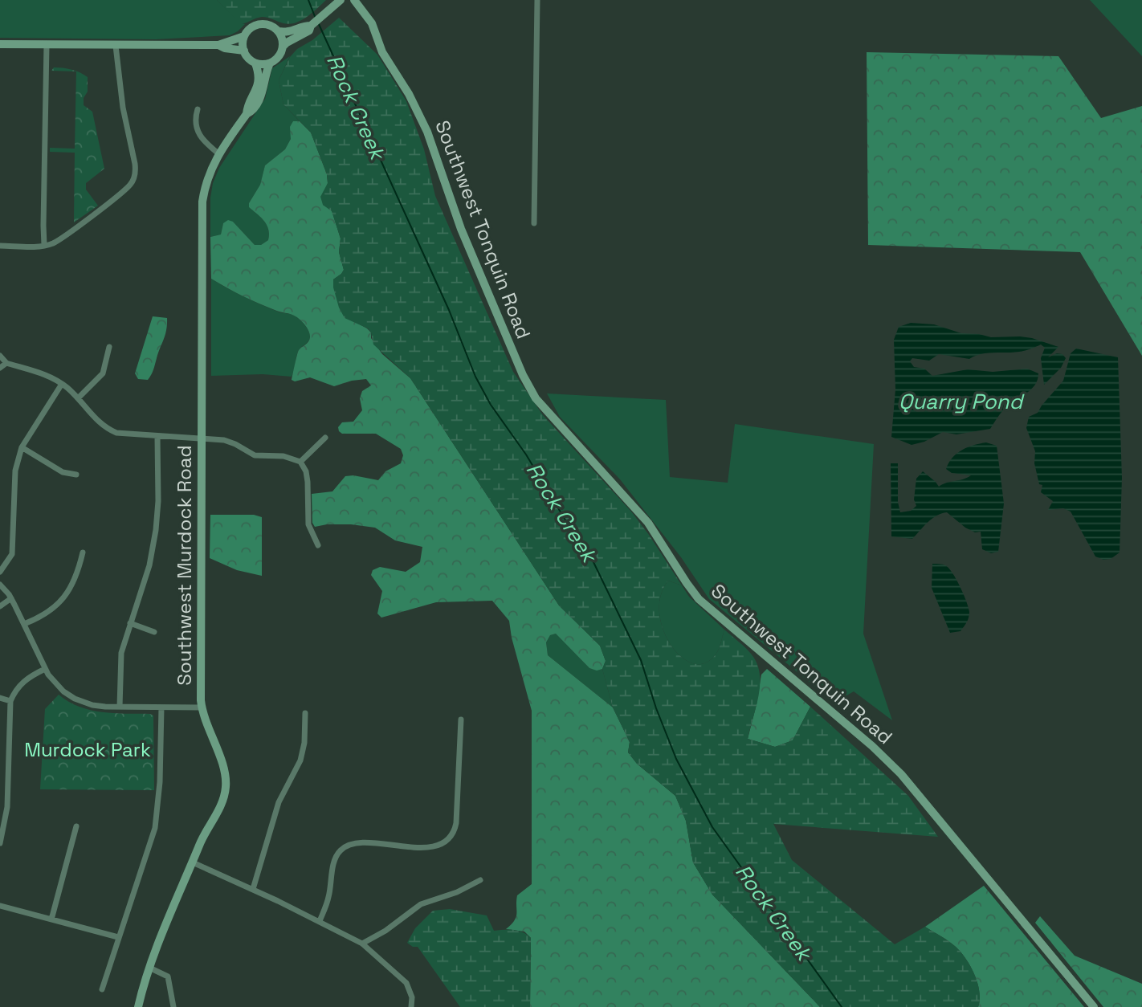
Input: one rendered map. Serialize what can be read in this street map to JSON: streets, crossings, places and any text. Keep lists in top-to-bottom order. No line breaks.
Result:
{"streets":{"main road":["Southwest Tonquin Road","Southwest Murdock Road"]},"water":["Rock Creek","Quarry Pond"],"parks":["Murdock Park"]}
